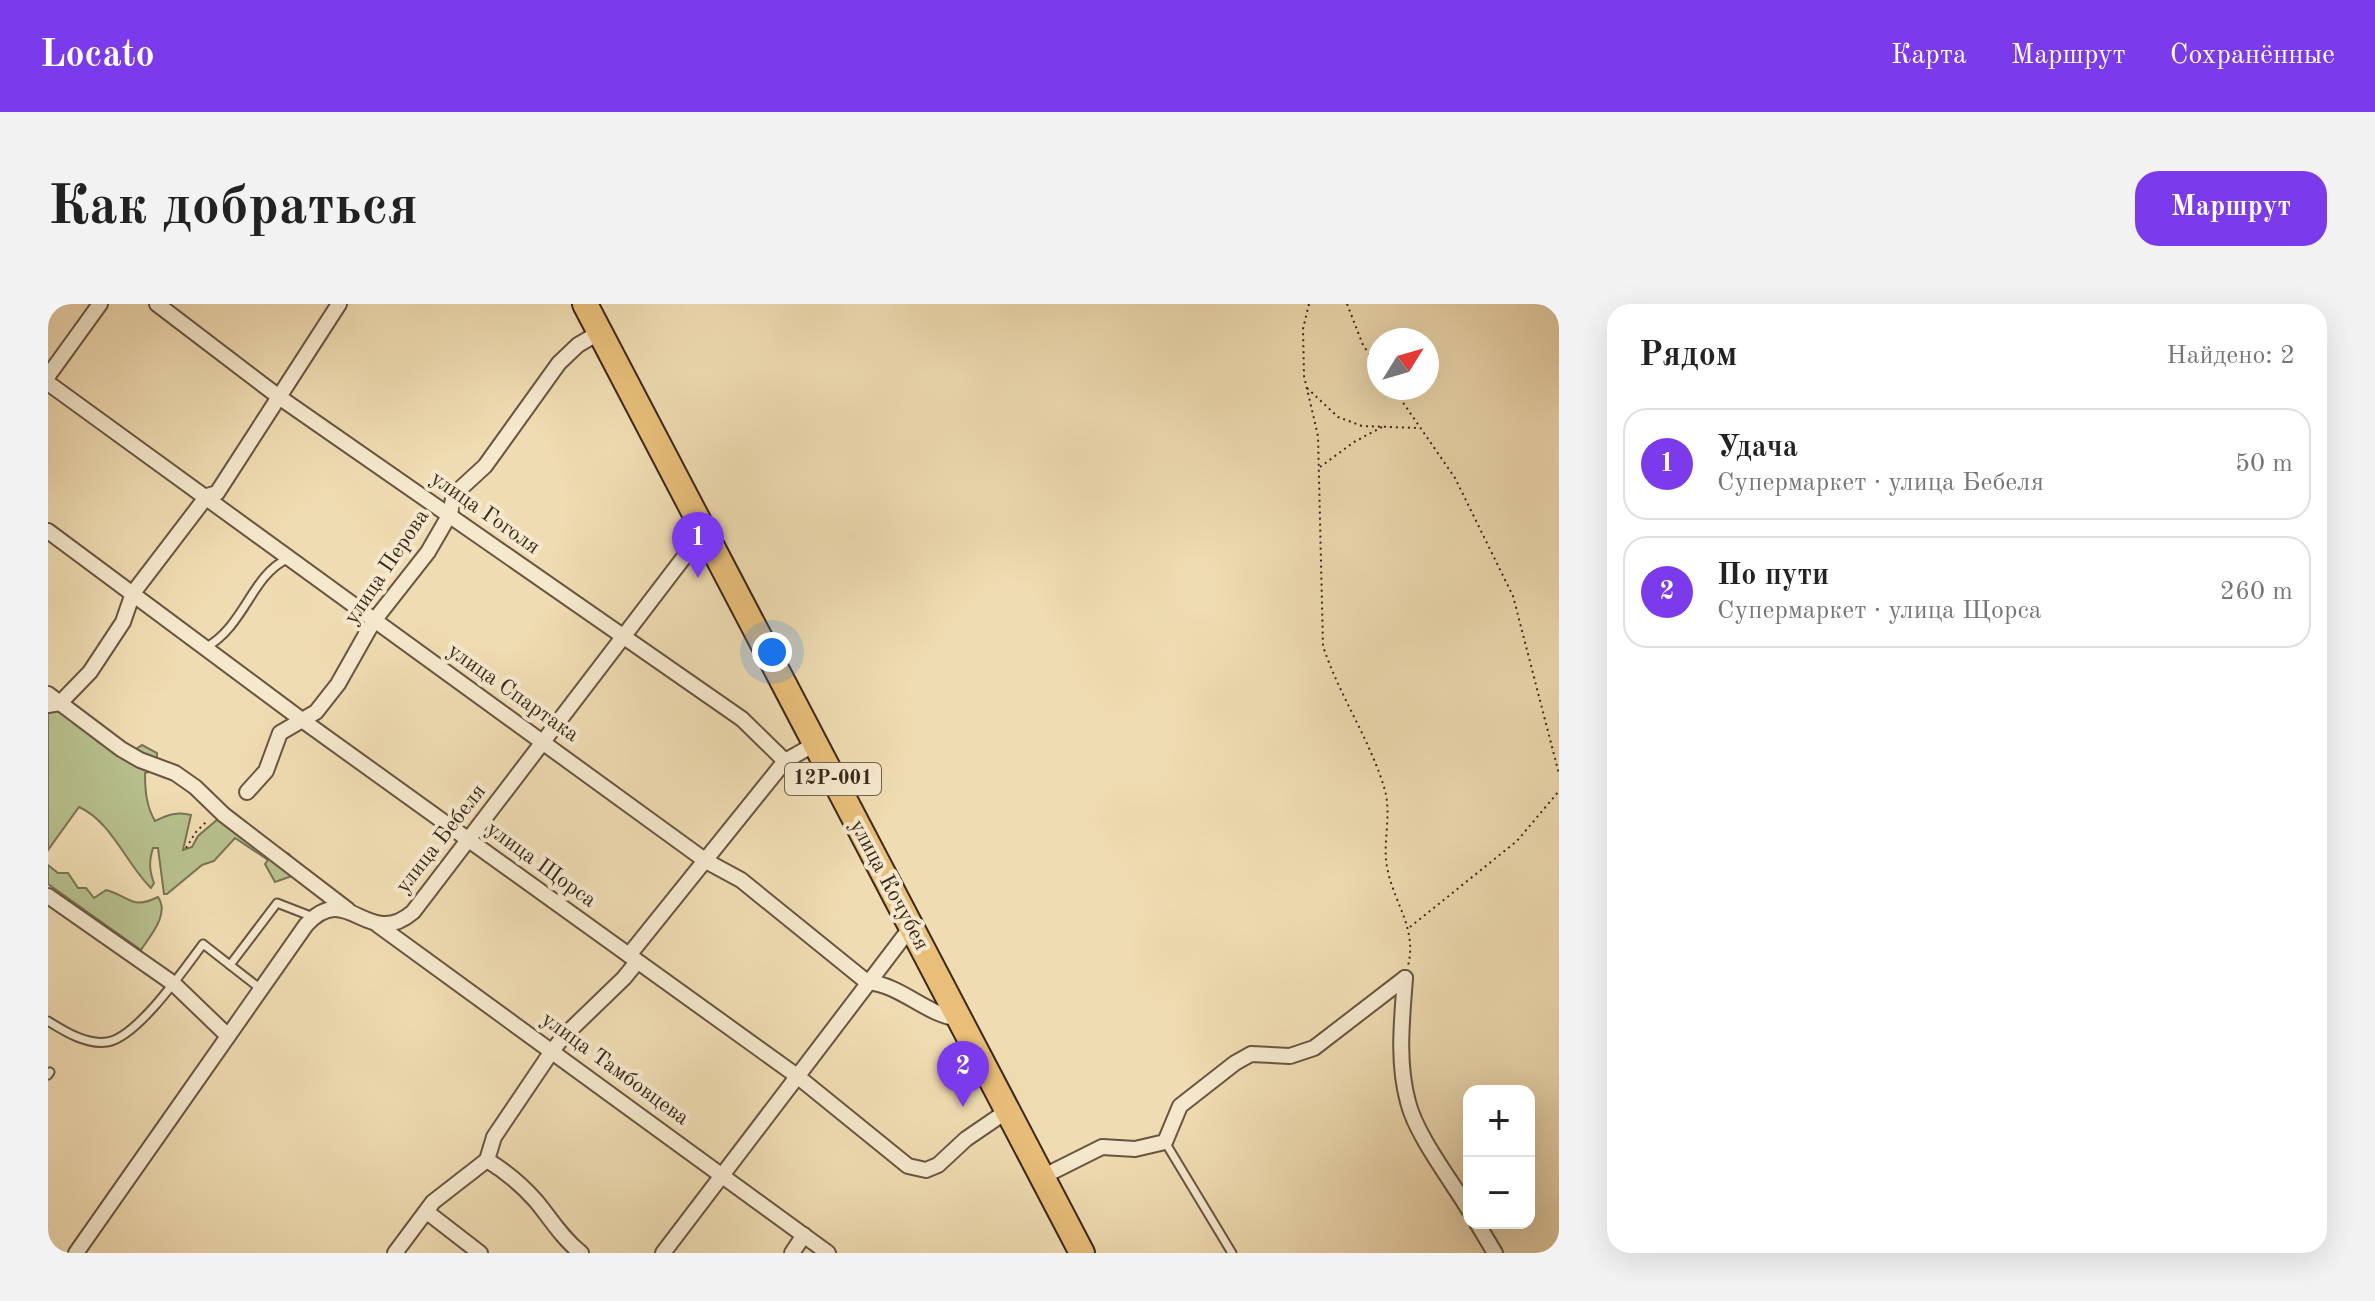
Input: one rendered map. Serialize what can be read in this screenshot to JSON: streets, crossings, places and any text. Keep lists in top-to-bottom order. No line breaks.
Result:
{"streets":{"main road":["12Р-001","улица Кочубея"],"street":["улица Гоголя","улица Перова","улица Спартака","улица Бебеля","улица Щорса","улица Тамбовцева"]},"crossings":[["улица Гоголя","улица Перова"],["улица Гоголя","улица Бебеля"],["улица Перова","улица Спартака"],["улица Перова","улица Щорса"],["улица Перова","улица Кочубея"],["улица Спартака","улица Бебеля"],["улица Спартака","улица Кочубея"],["улица Бебеля","улица Щорса"],["улица Бебеля","улица Кочубея"],["улица Бебеля","улица Тамбовцева"],["улица Щорса","улица Кочубея"]],"north":"top right","page":{"header":"Locato","nav":["Карта","Маршрут","Сохранённые"],"buttons":"Маршрут","title":"Как добраться","heading":["Рядом","Найдено: 2"],"list":[{"mark":"1","name":"Удача","note":"Супермаркет · улица Бебеля","value":"50 m"},{"mark":"2","name":"По пути","note":"Супермаркет · улица Щорса","value":"260 m"}],"pins":["1","2"],"map_buttons":["+","−"]}}
